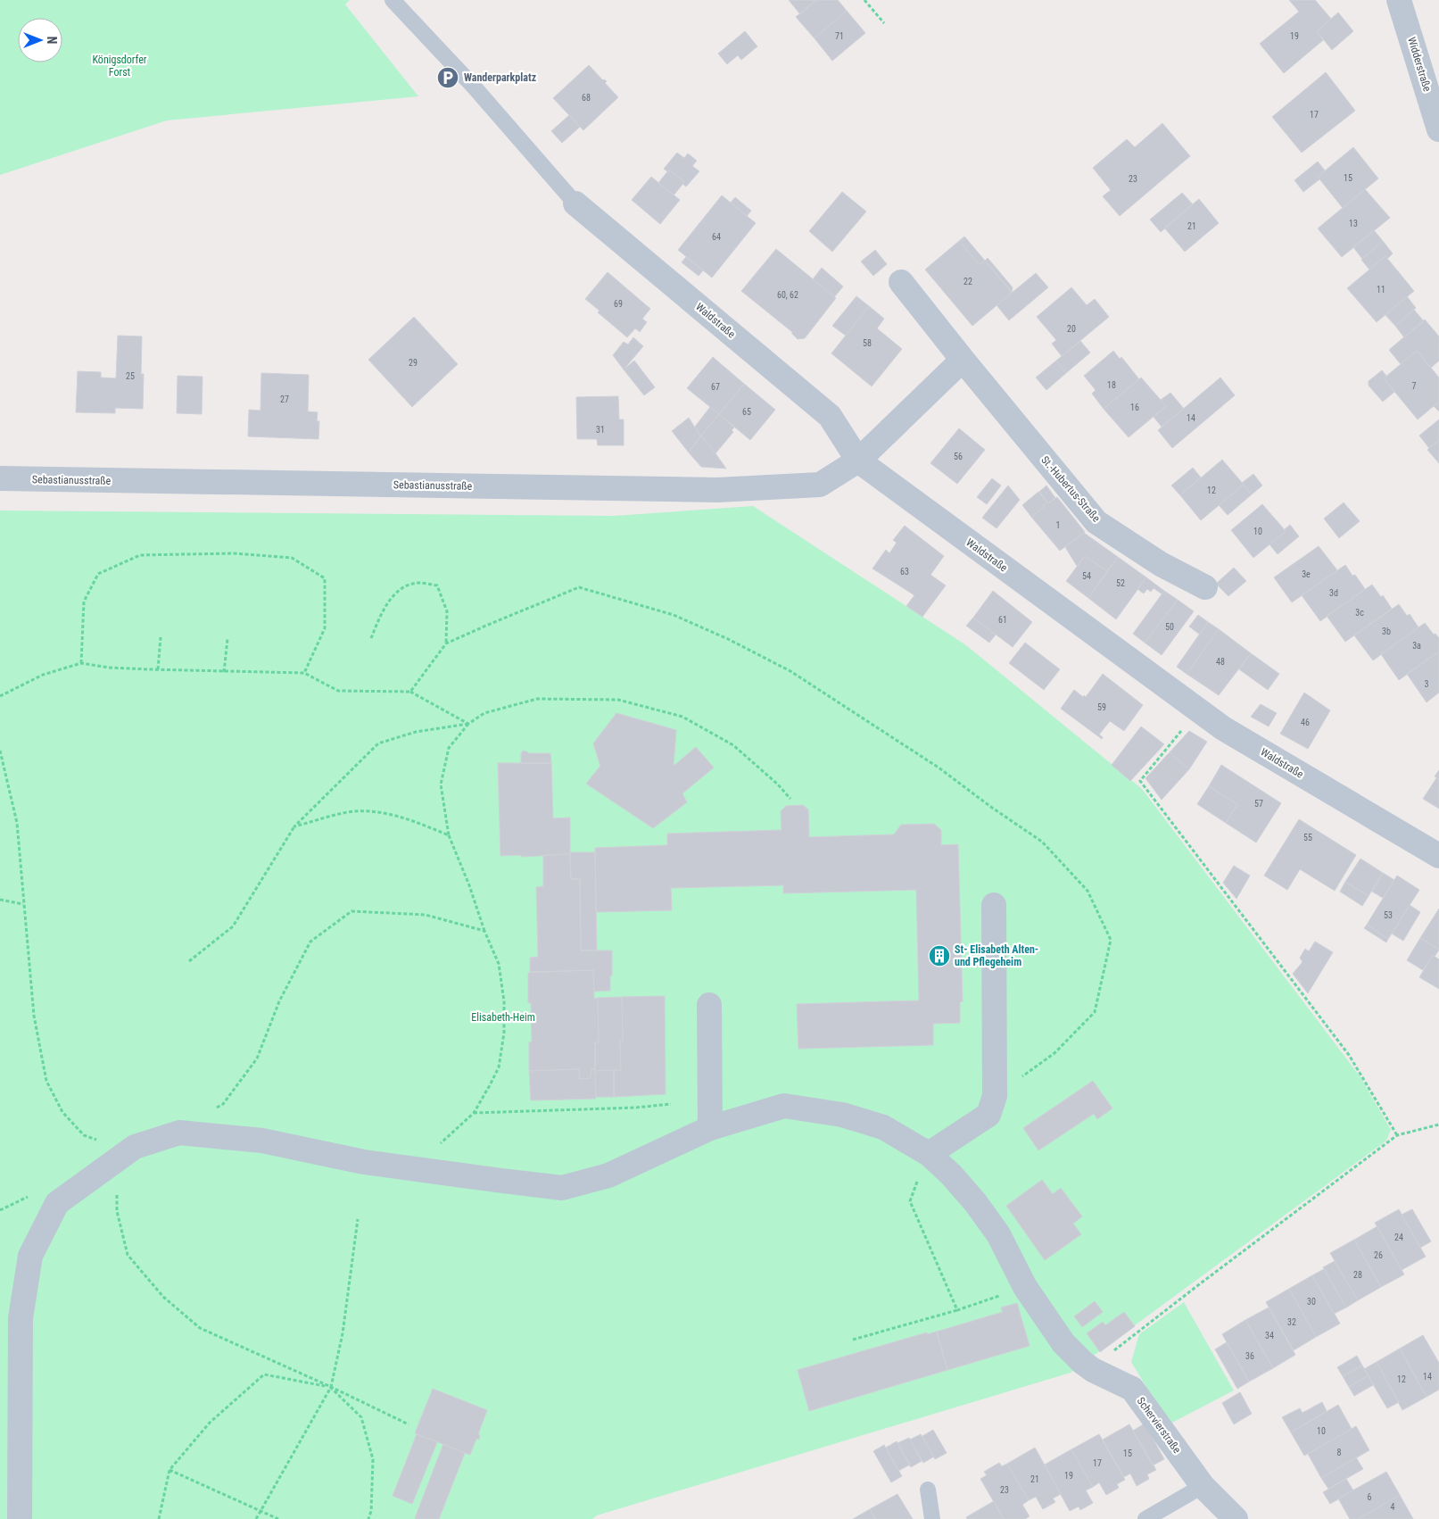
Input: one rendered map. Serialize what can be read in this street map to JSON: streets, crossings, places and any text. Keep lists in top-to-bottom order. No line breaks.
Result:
{"streets":{"street":["Widderstraße","Waldstraße","Sebastianusstraße","St.-Hubertus-Straße","Schervierstraße"]},"crossings":[["Waldstraße","Sebastianusstraße"]],"parks":["Königsdorfer Forst","Elisabeth-Heim"],"places":{"parking":["Wanderparkplatz"],"building":["St- Elisabeth Alten- und Pflegeheim"]},"house_numbers":["71","19","68","17","15","23","13","21","64","22","11","60, 62","69","20","58","29","25","18","7","67","27","16","65","14","31","56","12","1","10","63","3e","54","52","3d","3c","61","50","3b","3a","48","3","59","46","57","55","53","24","26","28","30","32","34","36","14","12","10","8","15","17","19","21","23","6","4"],"north":"right"}
